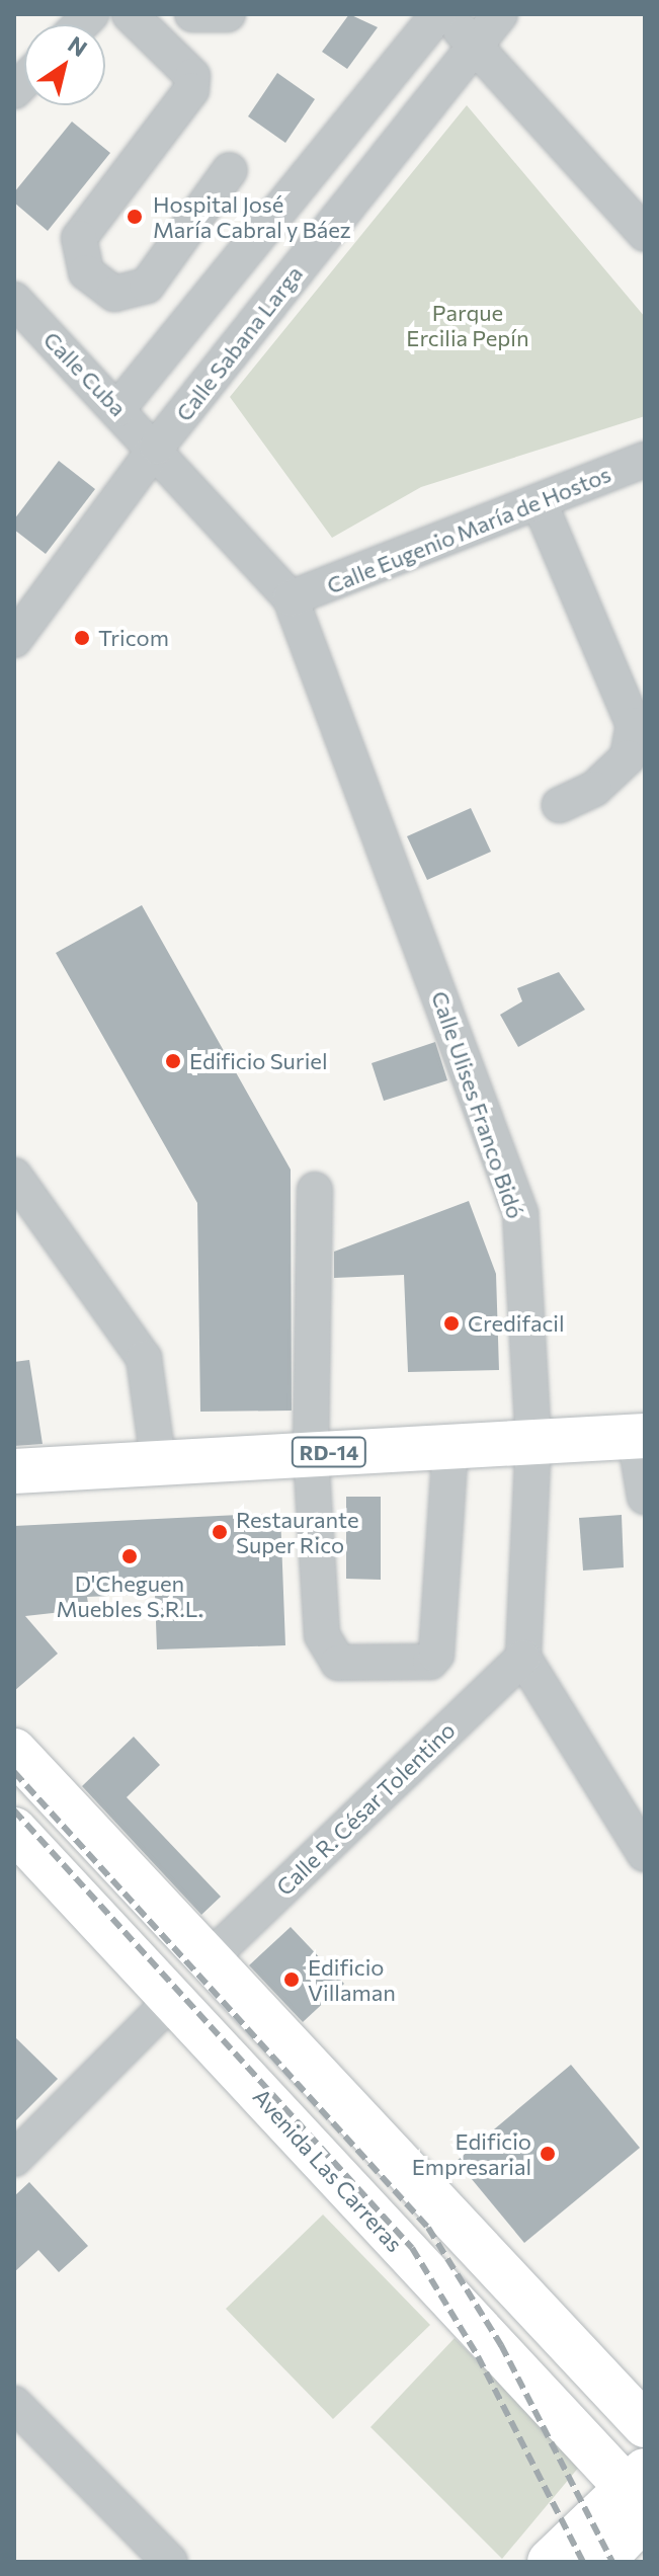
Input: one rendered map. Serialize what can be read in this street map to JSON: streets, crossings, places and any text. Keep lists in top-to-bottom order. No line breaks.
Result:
{"streets":{"main road":["RD-14","Avenida Las Carreras"],"street":["Calle Sabana Larga","Calle Cuba","Calle Eugenio María de Hostos","Calle Ulises Franco Bidó","Calle R. César Tolentino"]},"crossings":[["Calle Sabana Larga","Calle Cuba"],["Calle Sabana Larga","Calle Ulises Franco Bidó"],["Calle Cuba","Calle Ulises Franco Bidó"],["Calle Eugenio María de Hostos","Calle Ulises Franco Bidó"],["Calle Ulises Franco Bidó","RD-14"],["Calle Ulises Franco Bidó","Calle R. César Tolentino"]],"parks":["Parque Ercilia Pepín"],"places":["Hospital José María Cabral y Báez","Tricom","Edificio Suriel","Credifacil","Restaurante Super Rico","D'Cheguen Muebles S.R.L.","Edificio Villaman","Edificio Empresarial"],"north":"top right"}
